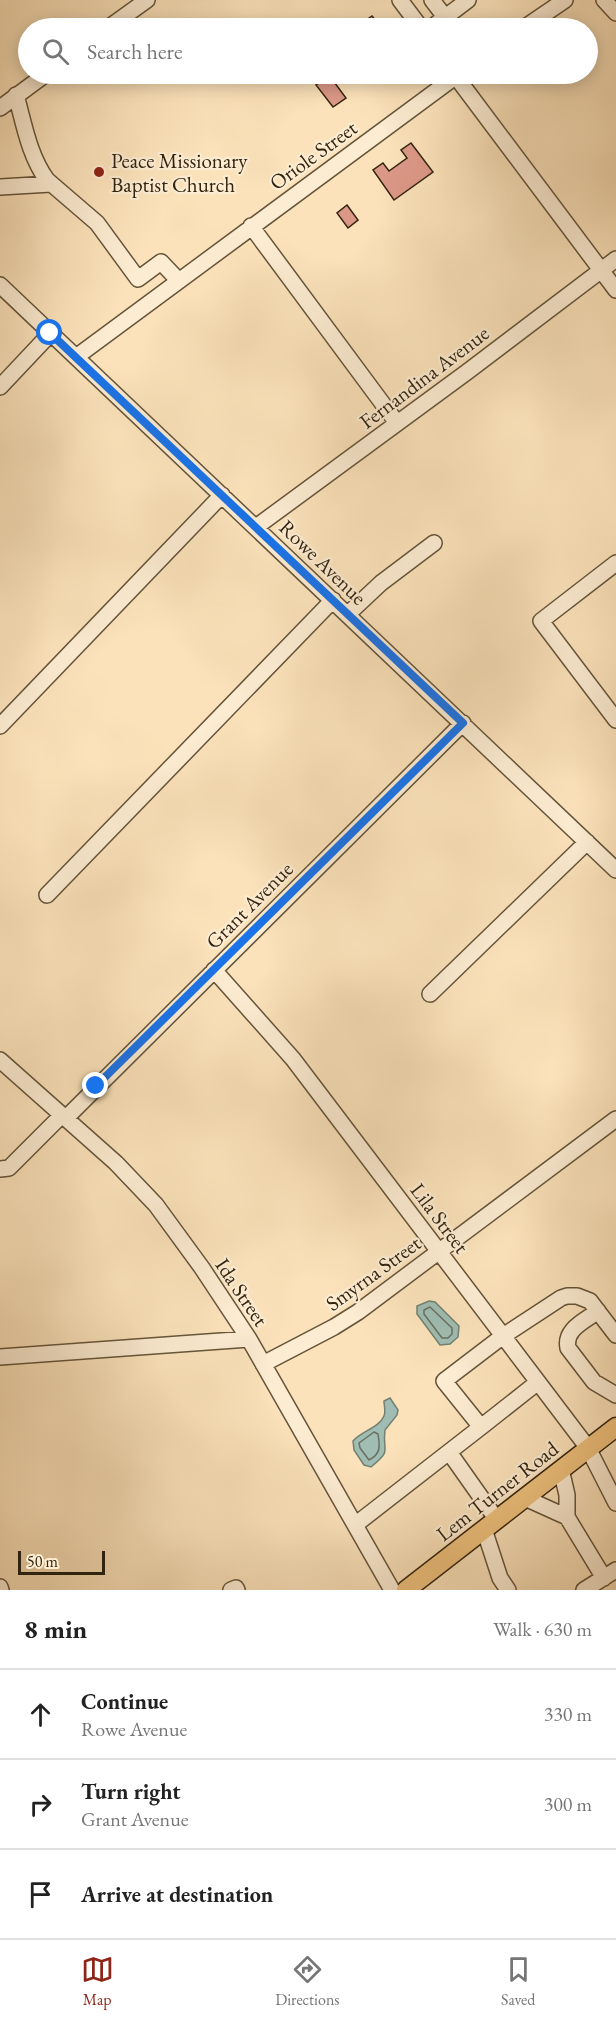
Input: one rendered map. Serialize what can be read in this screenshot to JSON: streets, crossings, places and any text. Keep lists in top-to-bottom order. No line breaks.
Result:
{"streets":{"main road":["Lem Turner Road"],"street":["Oriole Street","Fernandina Avenue","Rowe Avenue","Grant Avenue","Lila Street","Smyrna Street","Ida Street"]},"crossings":[["Oriole Street","Rowe Avenue"],["Fernandina Avenue","Rowe Avenue"],["Rowe Avenue","Grant Avenue"],["Grant Avenue","Lila Street"],["Grant Avenue","Ida Street"],["Lila Street","Smyrna Street"],["Lila Street","Lem Turner Road"],["Smyrna Street","Ida Street"]],"places":["Peace Missionary Baptist Church"],"scale_bar":"50 m","page":{"search":"Search here","scale":"50 m","heading":["8 min","Walk · 630 m"],"list":[["Continue","Rowe Avenue","330 m"],["Turn right","Grant Avenue","300 m"],"Arrive at destination"],"nav":["Map","Directions","Saved"]}}
